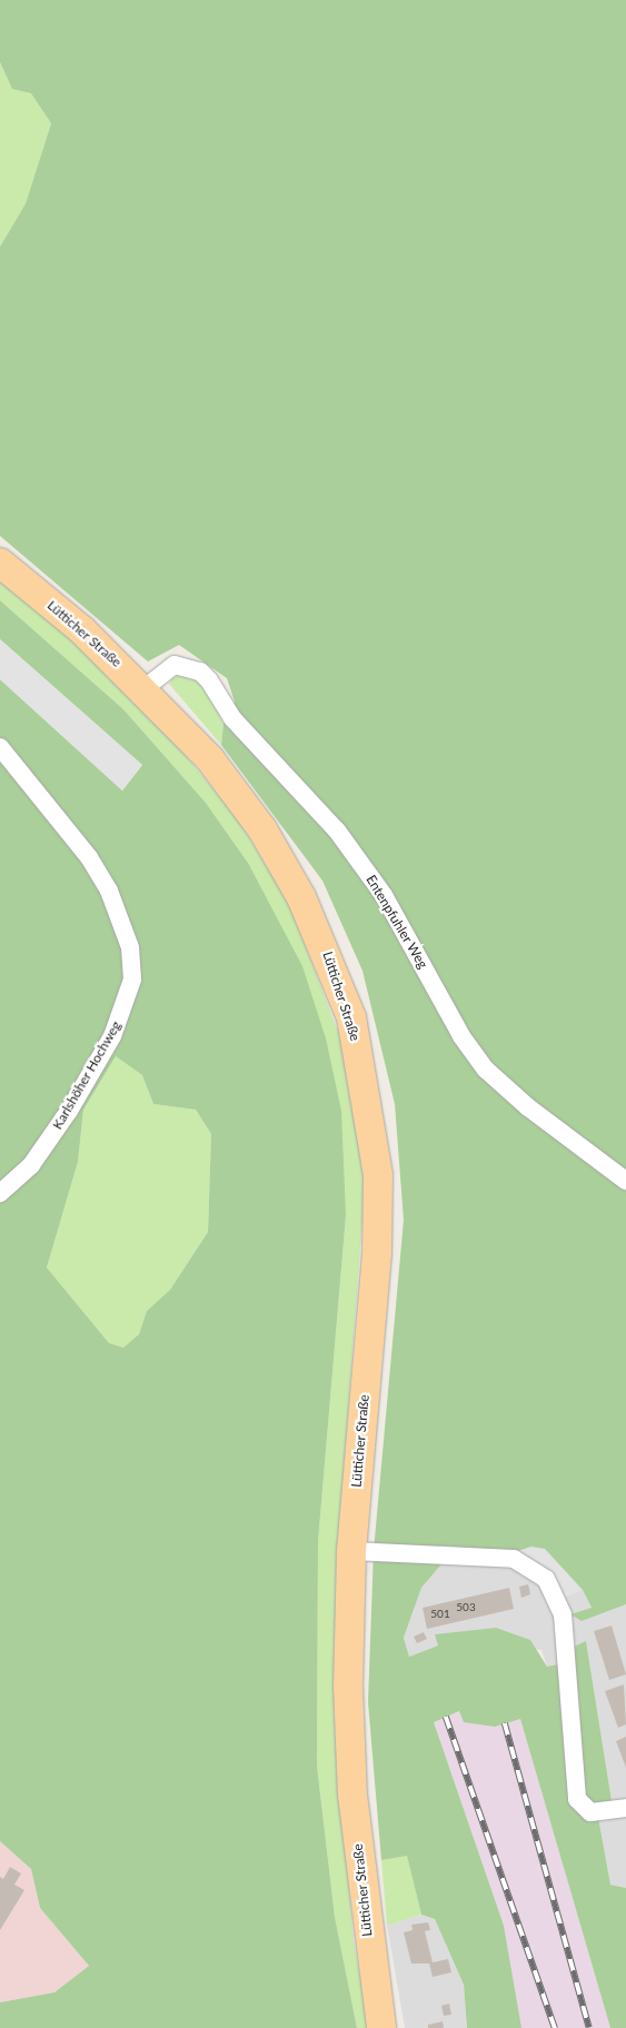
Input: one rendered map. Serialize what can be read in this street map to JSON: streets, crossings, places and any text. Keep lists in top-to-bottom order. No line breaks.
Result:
{"streets":{"main road":["Lütticher Straße"],"street":["Entenpfuhler Weg","Karlshöher Hochweg"]},"crossings":[["Lütticher Straße","Entenpfuhler Weg"]],"house_numbers":["503","501"]}
